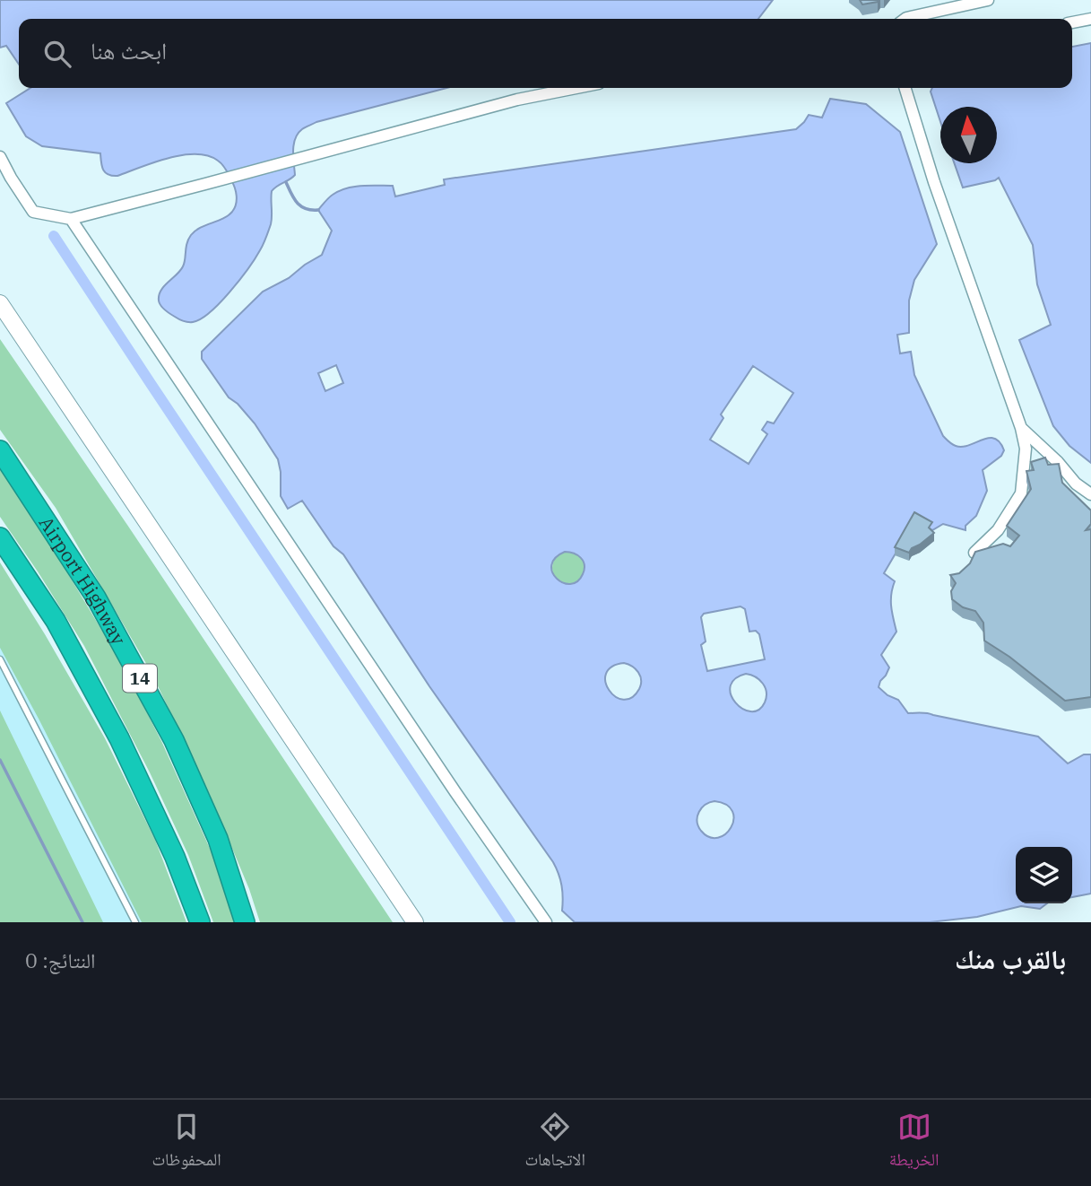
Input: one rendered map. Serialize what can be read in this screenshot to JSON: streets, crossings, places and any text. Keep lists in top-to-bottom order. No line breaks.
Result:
{"streets":{"highway":["Airport Highway","14"]},"north":"top","page":{"search":"ابحث هنا","heading":["بالقرب منك","النتائج: 0"],"nav":["الخريطة","الاتجاهات","المحفوظات"]}}
